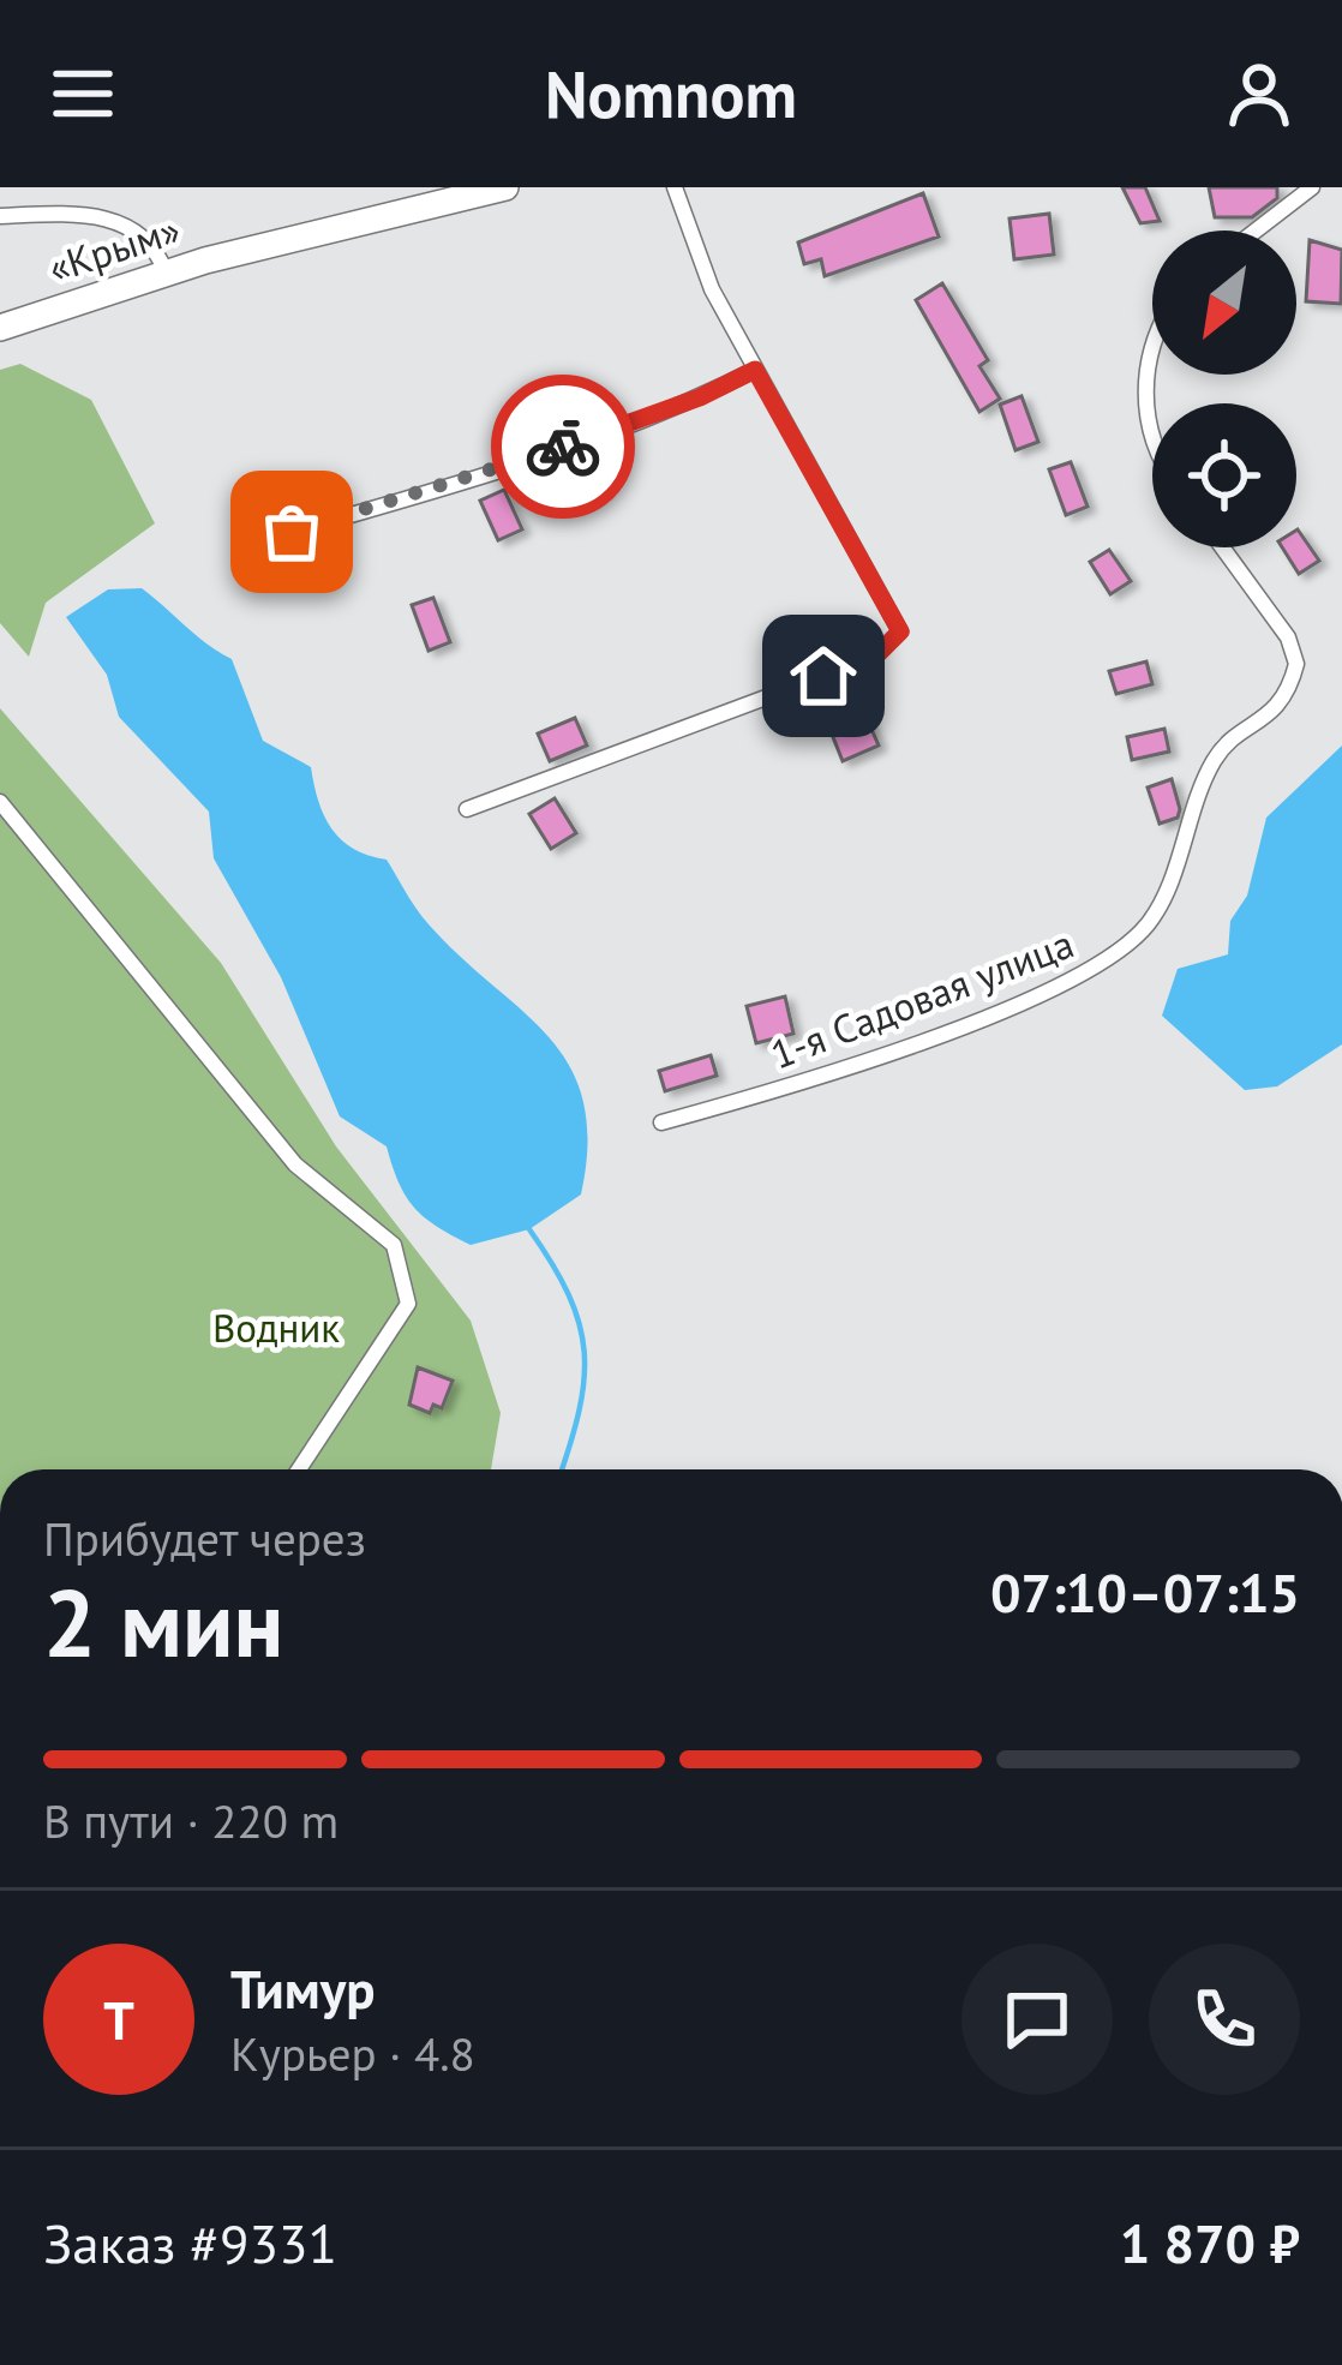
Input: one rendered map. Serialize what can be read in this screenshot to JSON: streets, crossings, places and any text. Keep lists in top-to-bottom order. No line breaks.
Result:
{"streets":{"highway":["«Крым»"],"street":["1-я Садовая улица"]},"parks":["Водник"],"north":"bottom left","page":{"header":"Nomnom","heading":["2 мин","Прибудет через","07:10–07:15"],"panel":["Тимур","Курьер · 4.8","Заказ #9331","1 870 ₽"],"bar":"В пути · 220 m","round":"Т"}}
